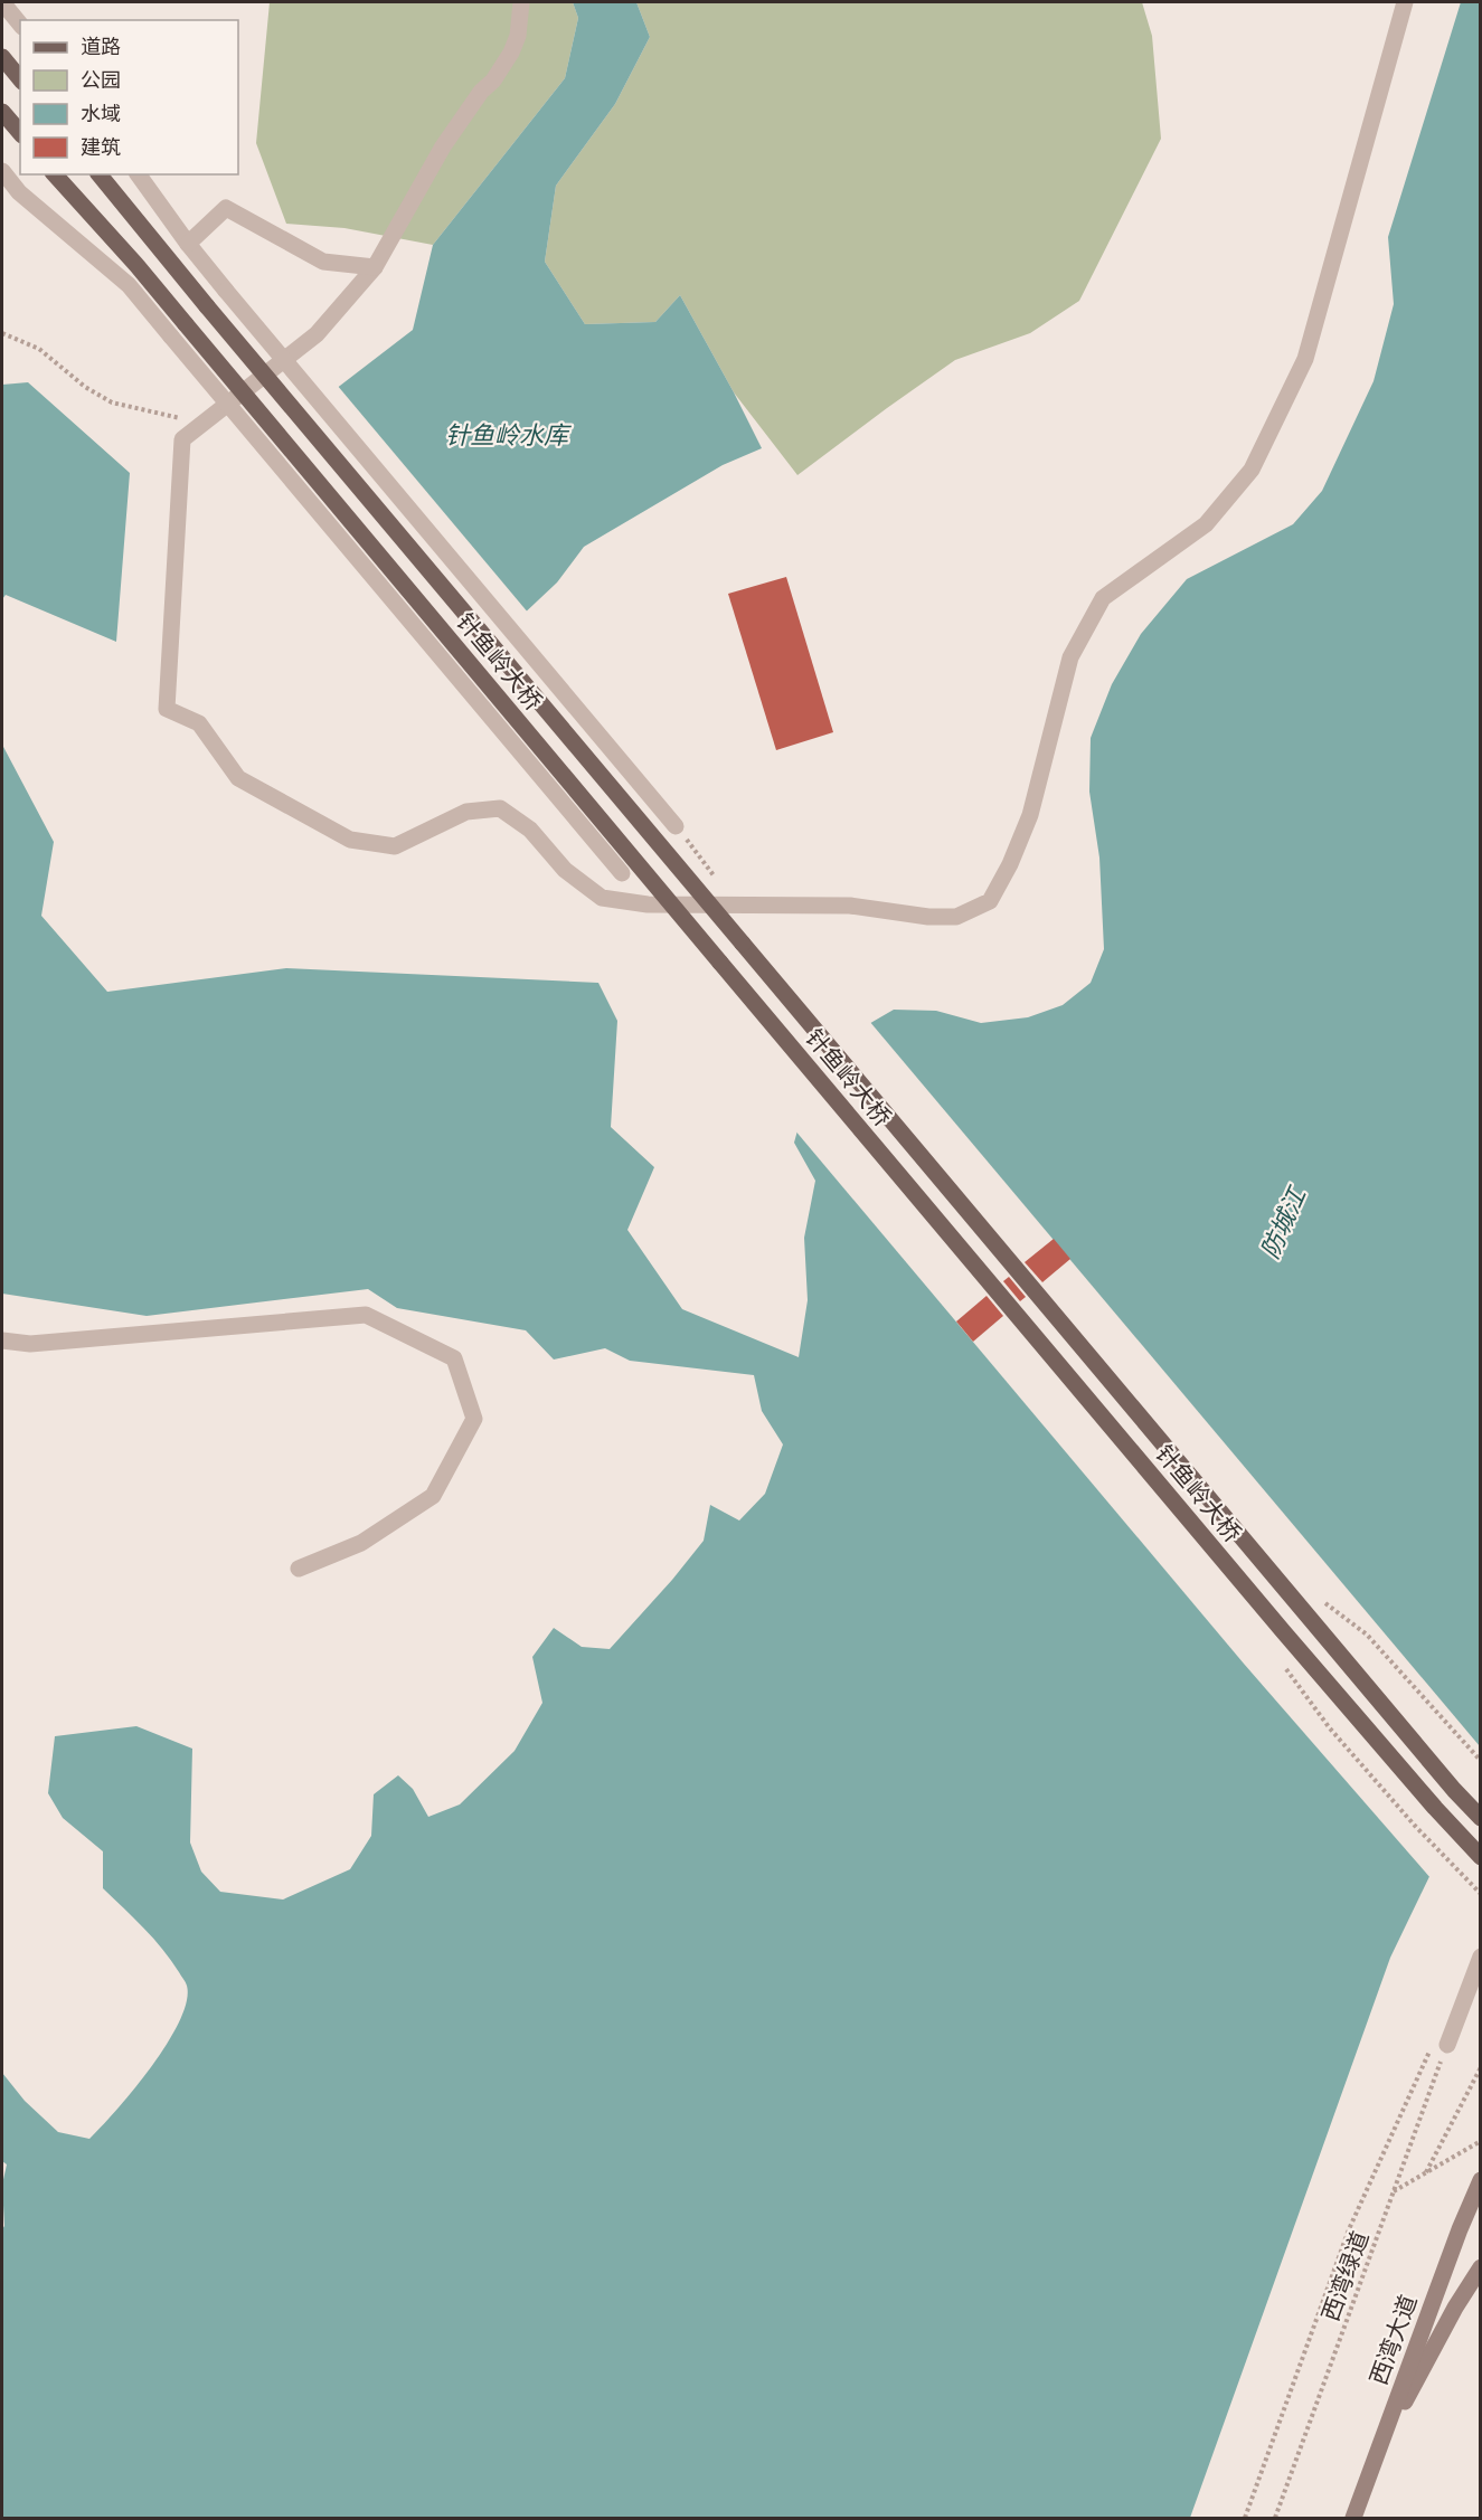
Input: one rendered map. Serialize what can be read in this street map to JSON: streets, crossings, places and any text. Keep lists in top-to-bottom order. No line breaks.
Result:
{"streets":{"main road":["针鱼岭大桥","西湾大道"],"path":["西湾绿道"]},"water":["针鱼岭水库","防城江"],"legend":["道路","公园","水域","建筑"]}
